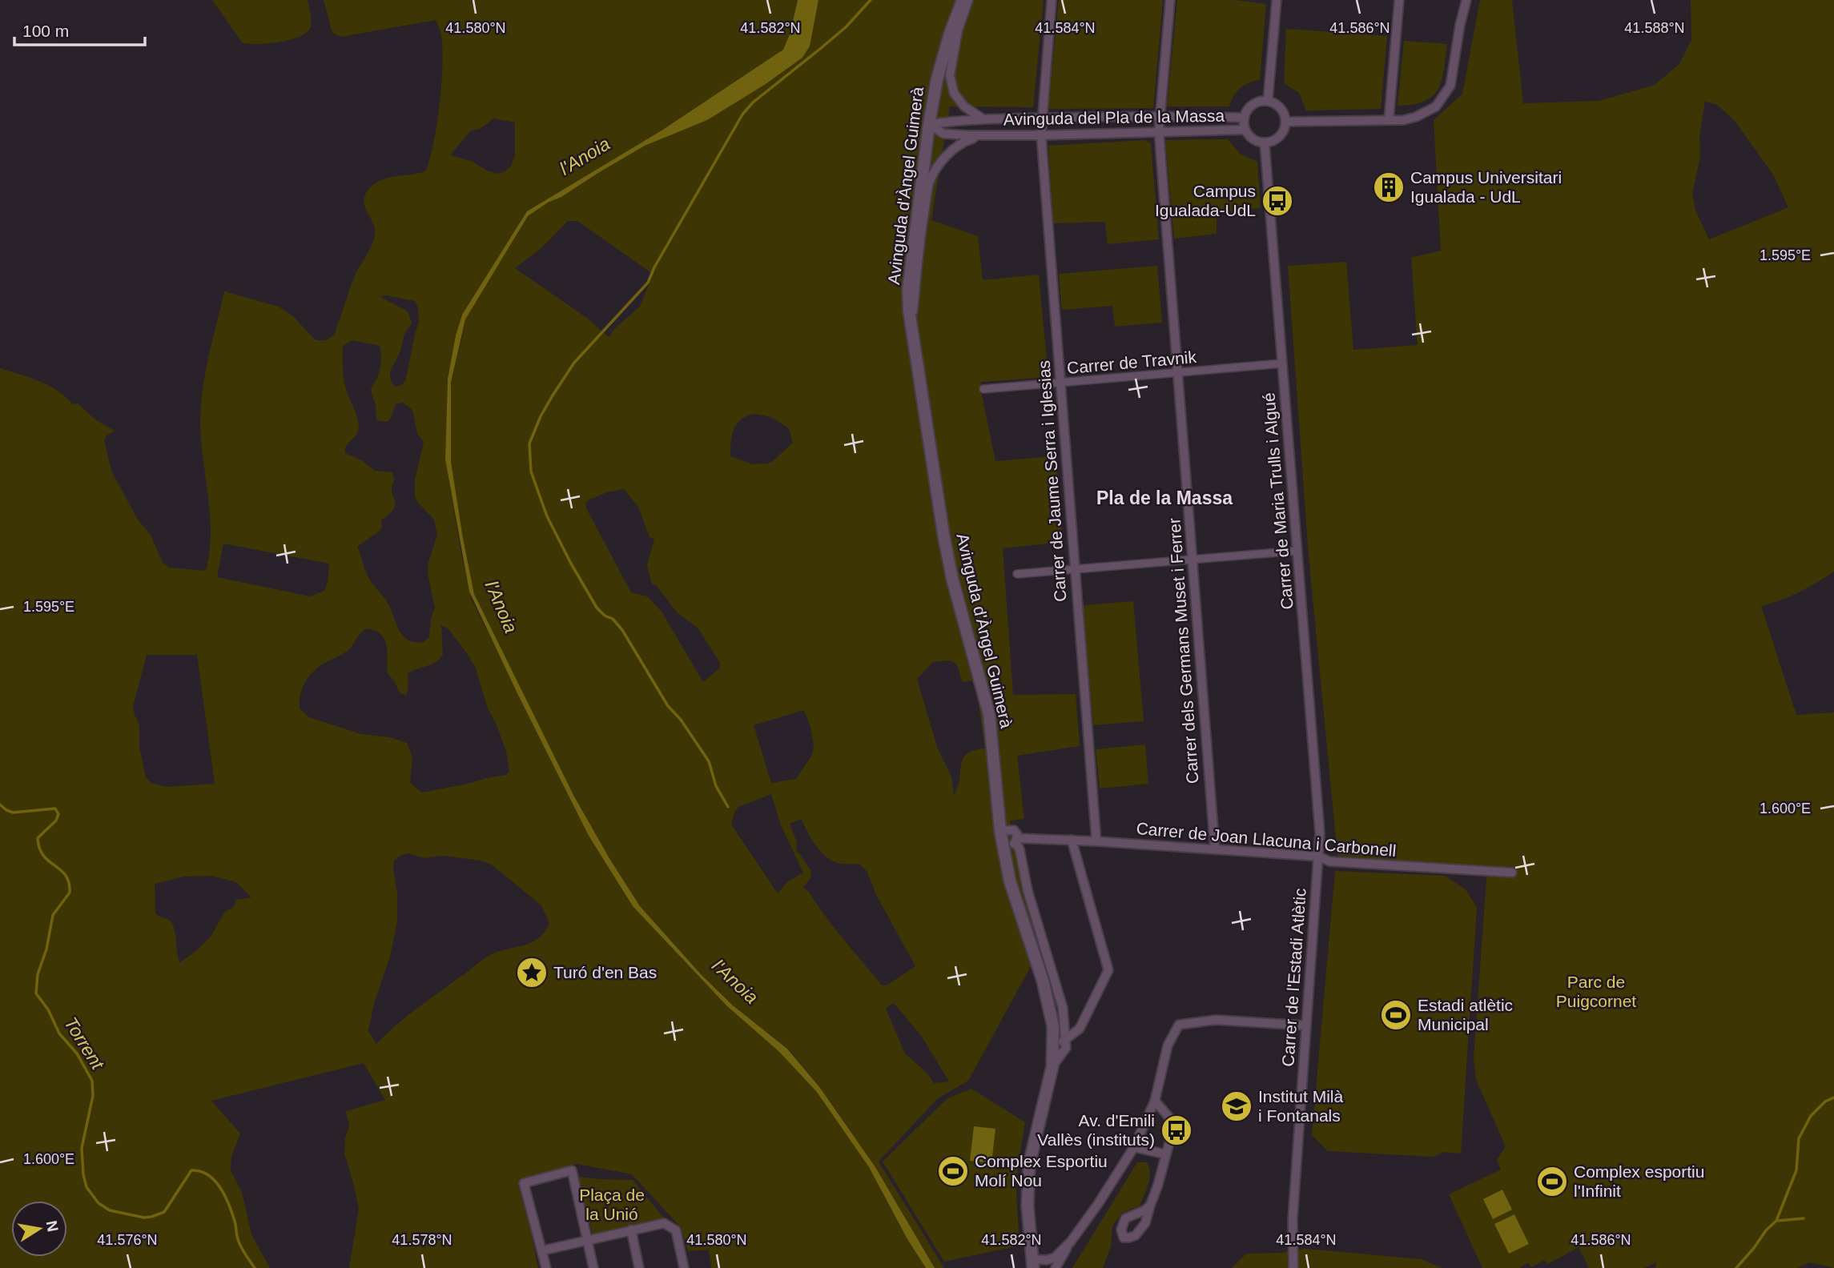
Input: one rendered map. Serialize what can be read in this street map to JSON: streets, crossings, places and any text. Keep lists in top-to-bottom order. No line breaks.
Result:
{"streets":{"street":["Avinguda del Pla de la Massa","Avinguda d'Àngel Guimerà","Carrer de Travnik","Carrer de Jaume Serra i Iglesias","Carrer de Maria Trulls i Algué","Carrer dels Germans Muset i Ferrer","Carrer de Joan Llacuna i Carbonell","Carrer de l'Estadi Atlètic"]},"crossings":[["Avinguda del Pla de la Massa","Avinguda d'Àngel Guimerà"],["Avinguda del Pla de la Massa","Carrer de Jaume Serra i Iglesias"],["Avinguda del Pla de la Massa","Carrer de Maria Trulls i Algué"],["Avinguda del Pla de la Massa","Carrer dels Germans Muset i Ferrer"],["Avinguda d'Àngel Guimerà","Carrer de Joan Llacuna i Carbonell"],["Carrer de Travnik","Carrer de Jaume Serra i Iglesias"],["Carrer de Travnik","Carrer de Maria Trulls i Algué"],["Carrer de Travnik","Carrer dels Germans Muset i Ferrer"],["Carrer de Jaume Serra i Iglesias","Carrer de Joan Llacuna i Carbonell"],["Carrer de Maria Trulls i Algué","Carrer de Joan Llacuna i Carbonell"],["Carrer de Maria Trulls i Algué","Carrer de l'Estadi Atlètic"],["Carrer dels Germans Muset i Ferrer","Carrer de Joan Llacuna i Carbonell"],["Carrer de Joan Llacuna i Carbonell","Carrer de l'Estadi Atlètic"]],"districts":["Pla de la Massa"],"water":["l'Anoia","Torrent"],"parks":["Parc de Puigcornet","Plaça de la Unió"],"places":{"building":["Campus Universitari Igualada - UdL"],"bus stop":["Campus Igualada-UdL","Av. d'Emili Vallès (instituts)"],"place":["Turó d'en Bas"],"sports":["Estadi atlètic Municipal","Complex Esportiu Molí Nou","Complex esportiu l'Infinit"],"school or university":["Institut Milà i Fontanals"]},"scale_bar":"100 m","north":"right","coordinates":["41.580°N","41.582°N","41.584°N","41.586°N","41.588°N","1.595°E","1.600°E","41.576°N","41.578°N"]}
